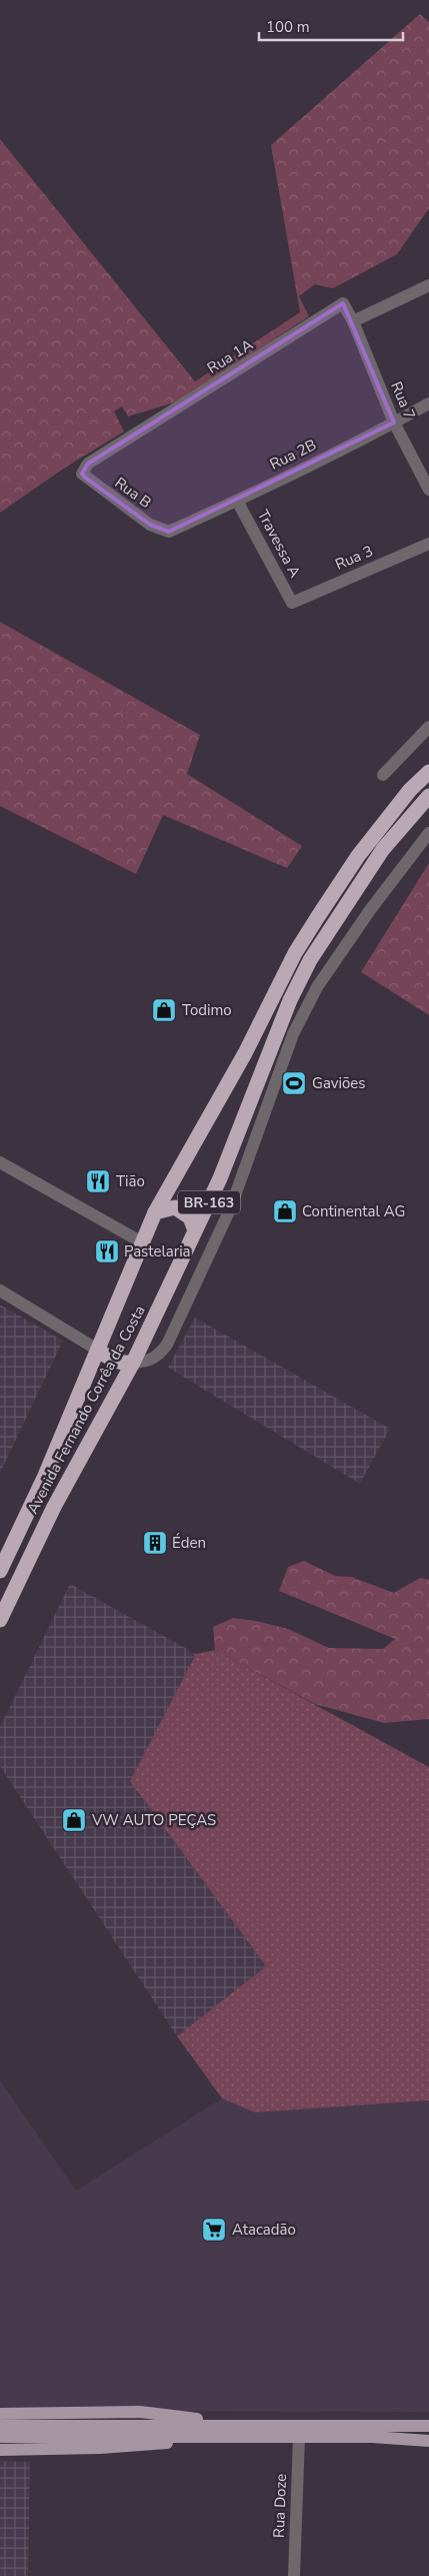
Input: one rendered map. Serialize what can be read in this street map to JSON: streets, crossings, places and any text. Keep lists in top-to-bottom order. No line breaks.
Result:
{"streets":{"highway":["BR-163","Avenida Fernando Corrêa da Costa"],"street":["Rua 1A","Rua 7","Rua 2B","Rua B","Travessa A","Rua 3","Rua Doze"]},"crossings":[["Rua 1A","Rua 7"],["Rua 1A","Rua B"],["Rua 7","Rua 2B"],["Rua 2B","Rua B"],["Rua 2B","Travessa A"],["Travessa A","Rua 3"]],"places":{"shop":["Todimo","Continental AG","VW AUTO PEÇAS"],"sports":["Gaviões"],"restaurant":["Tião","Pastelaria"],"building":["Éden"],"supermarket":["Atacadão"]},"scale_bar":"100 m"}
